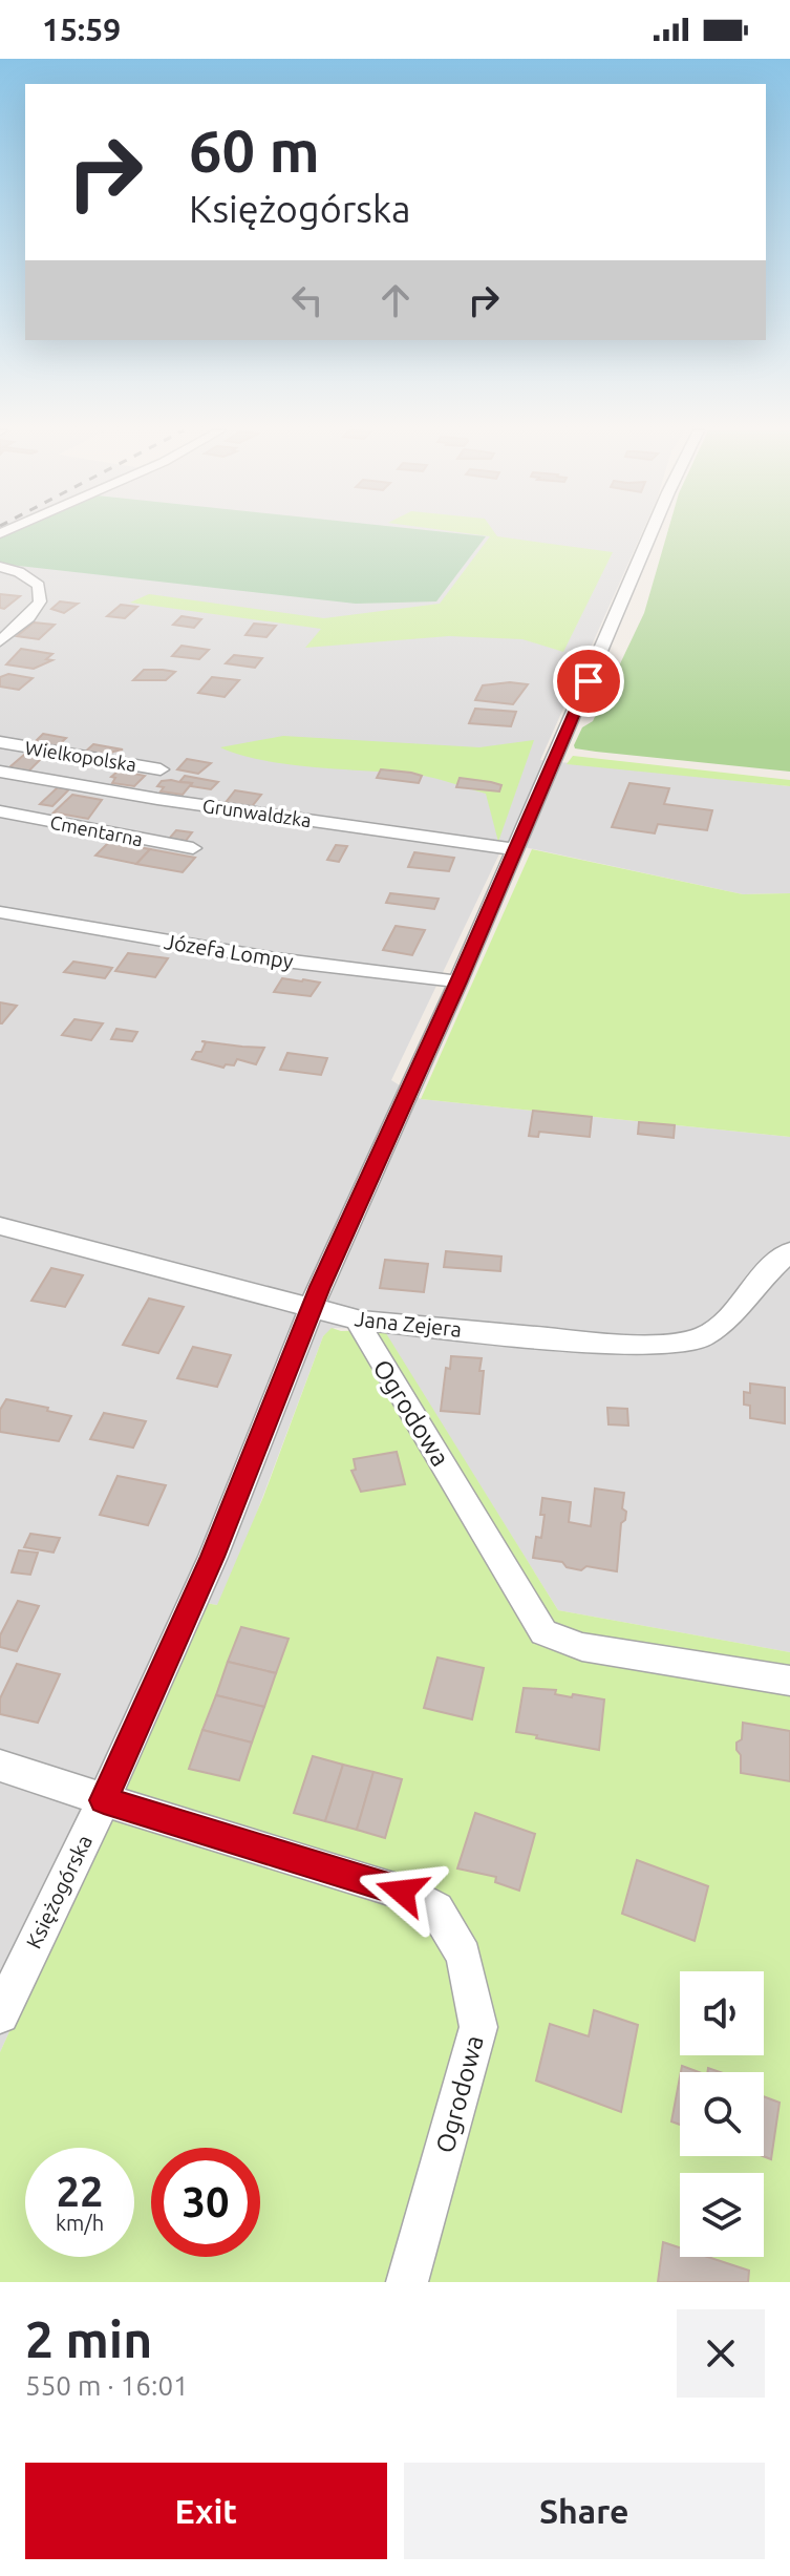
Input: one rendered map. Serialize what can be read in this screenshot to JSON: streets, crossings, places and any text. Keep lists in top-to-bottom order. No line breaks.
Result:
{"streets":{"street":["Wielkopolska","Grunwaldzka","Cmentarna","Józefa Lompy","Jana Zejera","Ogrodowa","Księżogórska"]},"crossings":[["Grunwaldzka","Księżogórska"],["Józefa Lompy","Księżogórska"],["Jana Zejera","Ogrodowa"],["Jana Zejera","Księżogórska"],["Ogrodowa","Księżogórska"]],"page":{"status":"15:59","turn":["60 m","Księżogórska"],"speed":"22 km/h","limit":"30","heading":["2 min","550 m · 16:01"],"buttons":["Exit","Share"]}}
